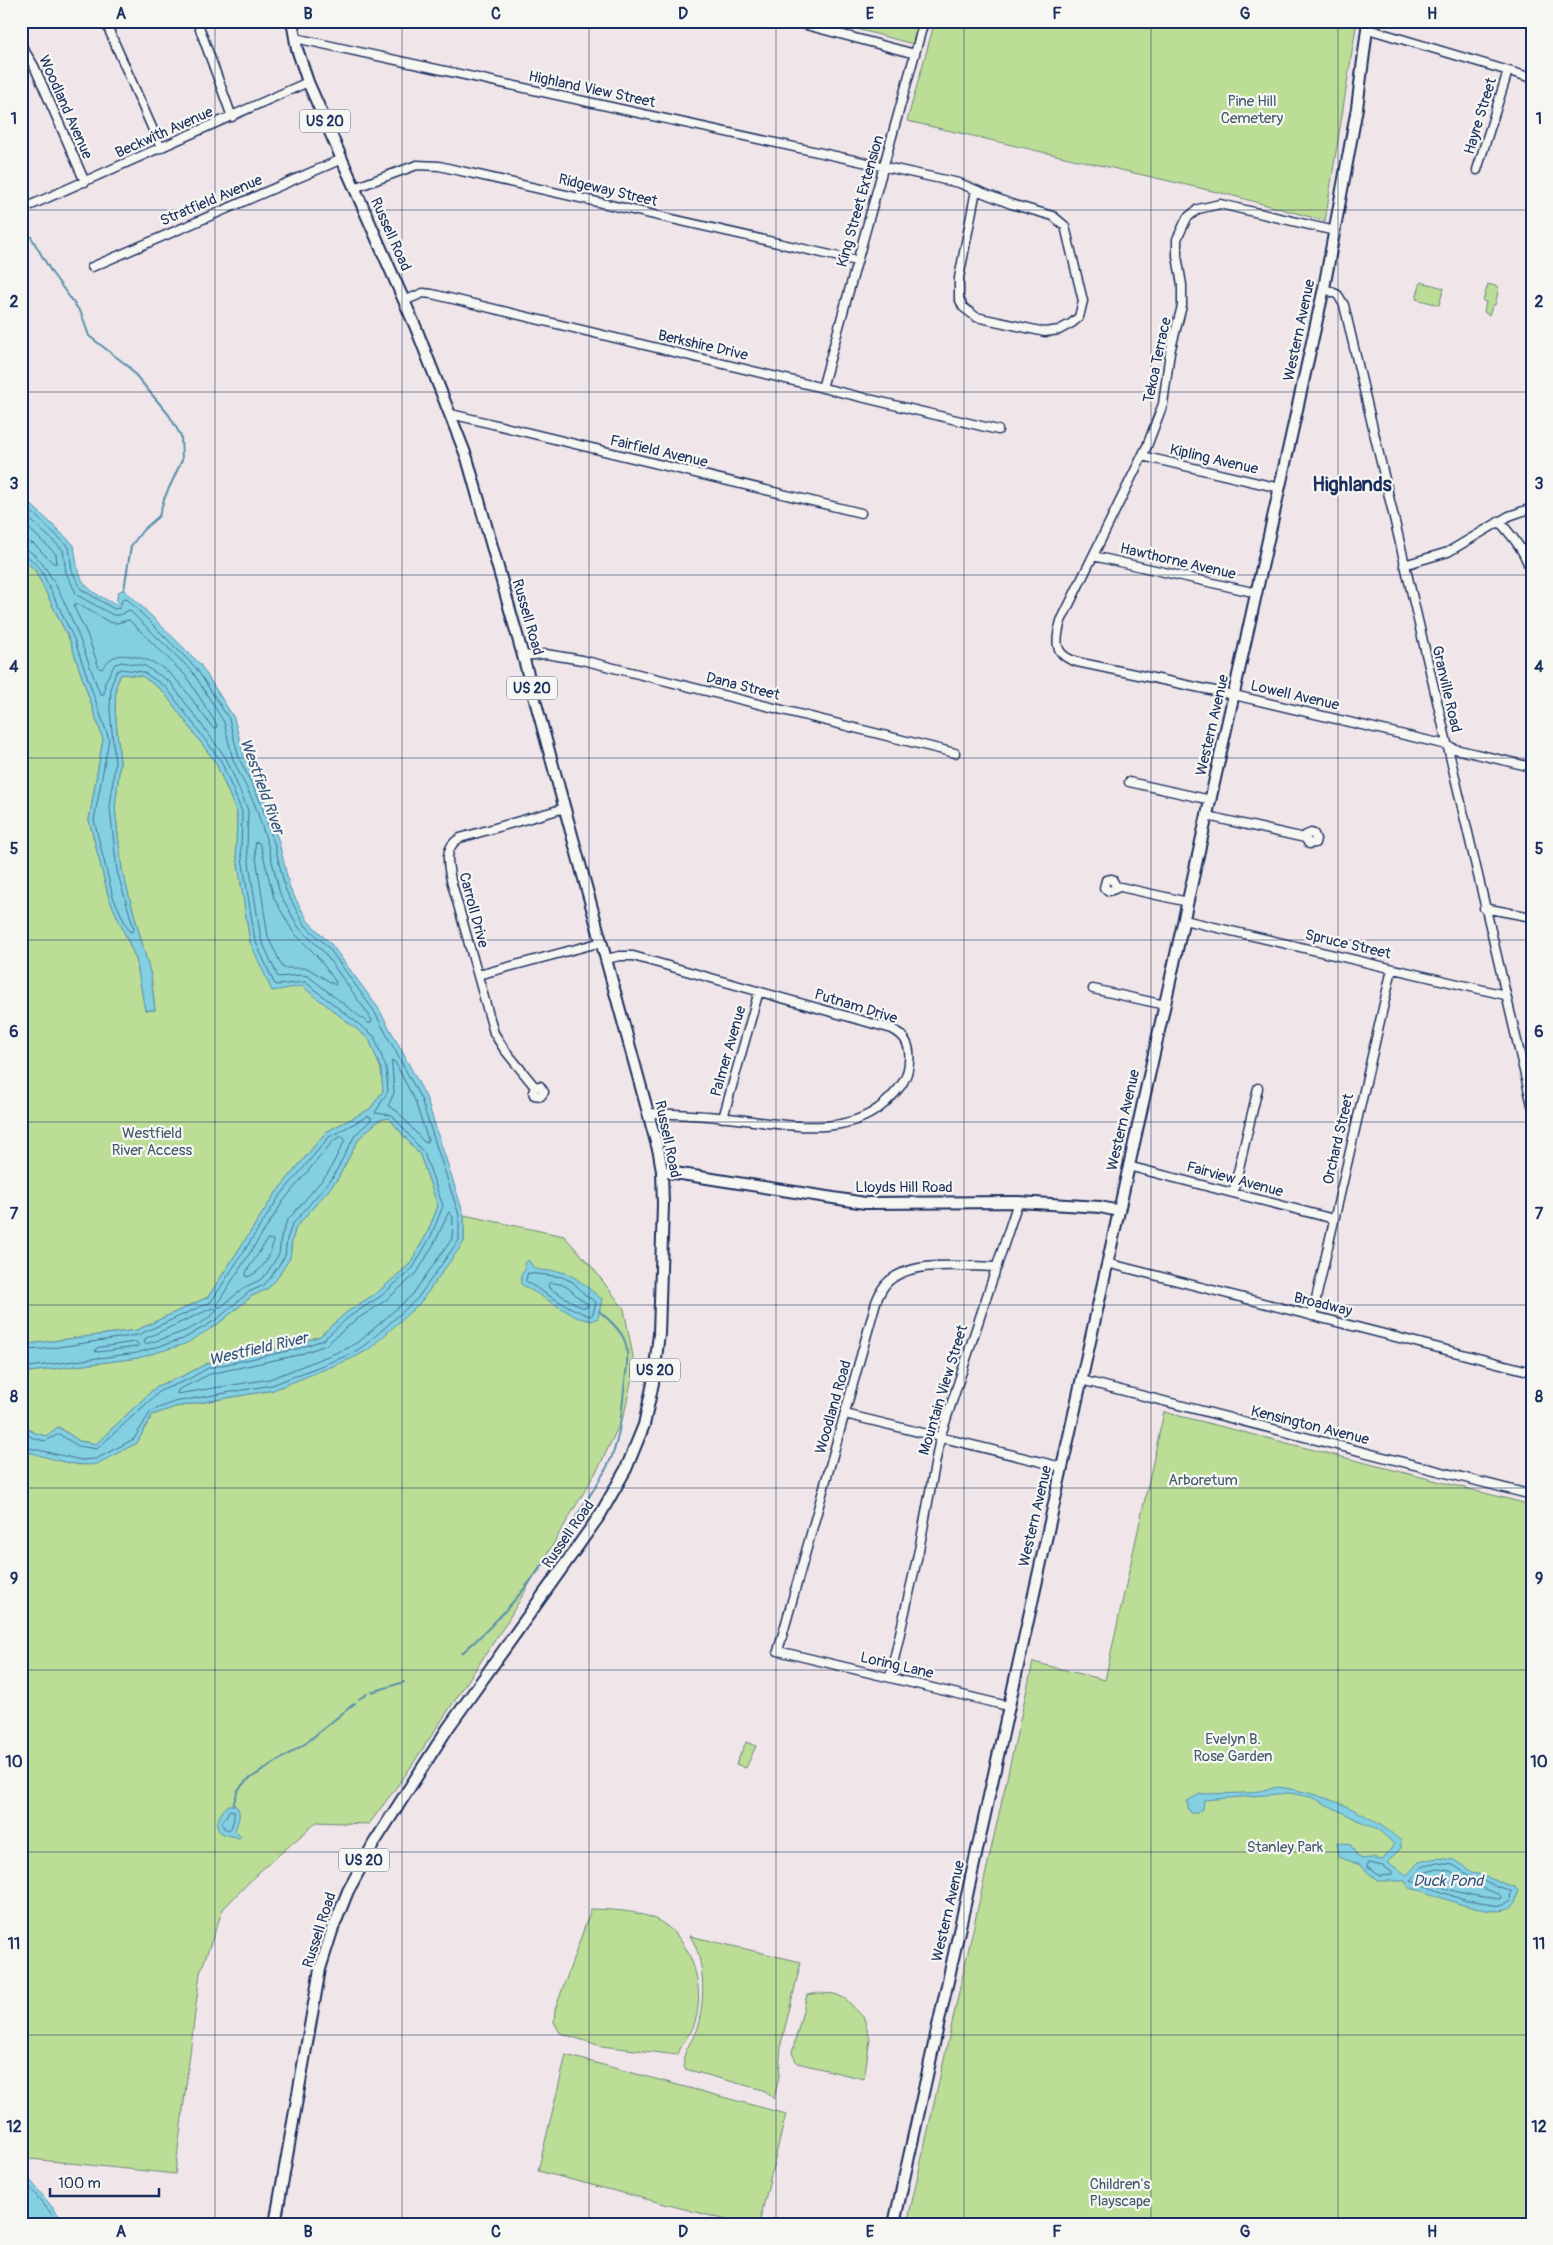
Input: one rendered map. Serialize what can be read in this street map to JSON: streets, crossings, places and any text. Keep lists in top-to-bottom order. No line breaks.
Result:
{"streets":{"main road":["US 20","Russell Road","Western Avenue","Lloyds Hill Road"],"street":["Highland View Street","Woodland Avenue","Hayre Street","Beckwith Avenue","Ridgeway Street","Stratfield Avenue","King Street Extension","Berkshire Drive","Tekoa Terrace","Fairfield Avenue","Kipling Avenue","Hawthorne Avenue","Dana Street","Granville Road","Lowell Avenue","Carroll Drive","Spruce Street","Putnam Drive","Palmer Avenue","Orchard Street","Fairview Avenue","Broadway","Mountain View Street","Woodland Road","Kensington Avenue","Loring Lane"]},"crossings":[["Highland View Street","King Street Extension"],["Highland View Street","Russell Road"],["Woodland Avenue","Beckwith Avenue"],["Beckwith Avenue","Russell Road"],["Ridgeway Street","King Street Extension"],["Ridgeway Street","Russell Road"],["Stratfield Avenue","Russell Road"],["King Street Extension","Berkshire Drive"],["Russell Road","Berkshire Drive"],["Russell Road","Fairfield Avenue"],["Russell Road","Dana Street"],["Russell Road","Carroll Drive"],["Russell Road","Putnam Drive"],["Russell Road","Lloyds Hill Road"],["Western Avenue","Tekoa Terrace"],["Western Avenue","Kipling Avenue"],["Western Avenue","Hawthorne Avenue"],["Western Avenue","Granville Road"],["Western Avenue","Lowell Avenue"],["Western Avenue","Spruce Street"],["Western Avenue","Fairview Avenue"],["Western Avenue","Lloyds Hill Road"],["Western Avenue","Broadway"],["Western Avenue","Kensington Avenue"],["Western Avenue","Loring Lane"],["Tekoa Terrace","Kipling Avenue"],["Tekoa Terrace","Hawthorne Avenue"],["Tekoa Terrace","Lowell Avenue"],["Granville Road","Lowell Avenue"],["Granville Road","Spruce Street"],["Spruce Street","Orchard Street"],["Putnam Drive","Palmer Avenue"],["Orchard Street","Fairview Avenue"],["Orchard Street","Broadway"],["Lloyds Hill Road","Mountain View Street"],["Mountain View Street","Woodland Road"],["Mountain View Street","Loring Lane"],["Woodland Road","Loring Lane"]],"districts":["Highlands"],"water":["Westfield River","Duck Pond"],"parks":["Pine Hill Cemetery","Westfield River Access","Arboretum","Evelyn B. Rose Garden","Stanley Park","Children's Playscape"],"scale_bar":"100 m","grid":{"columns":["A","B","C","D","E","F","G","H"],"rows":["1","2","3","4","5","6","7","8","9","10","11","12"]}}
